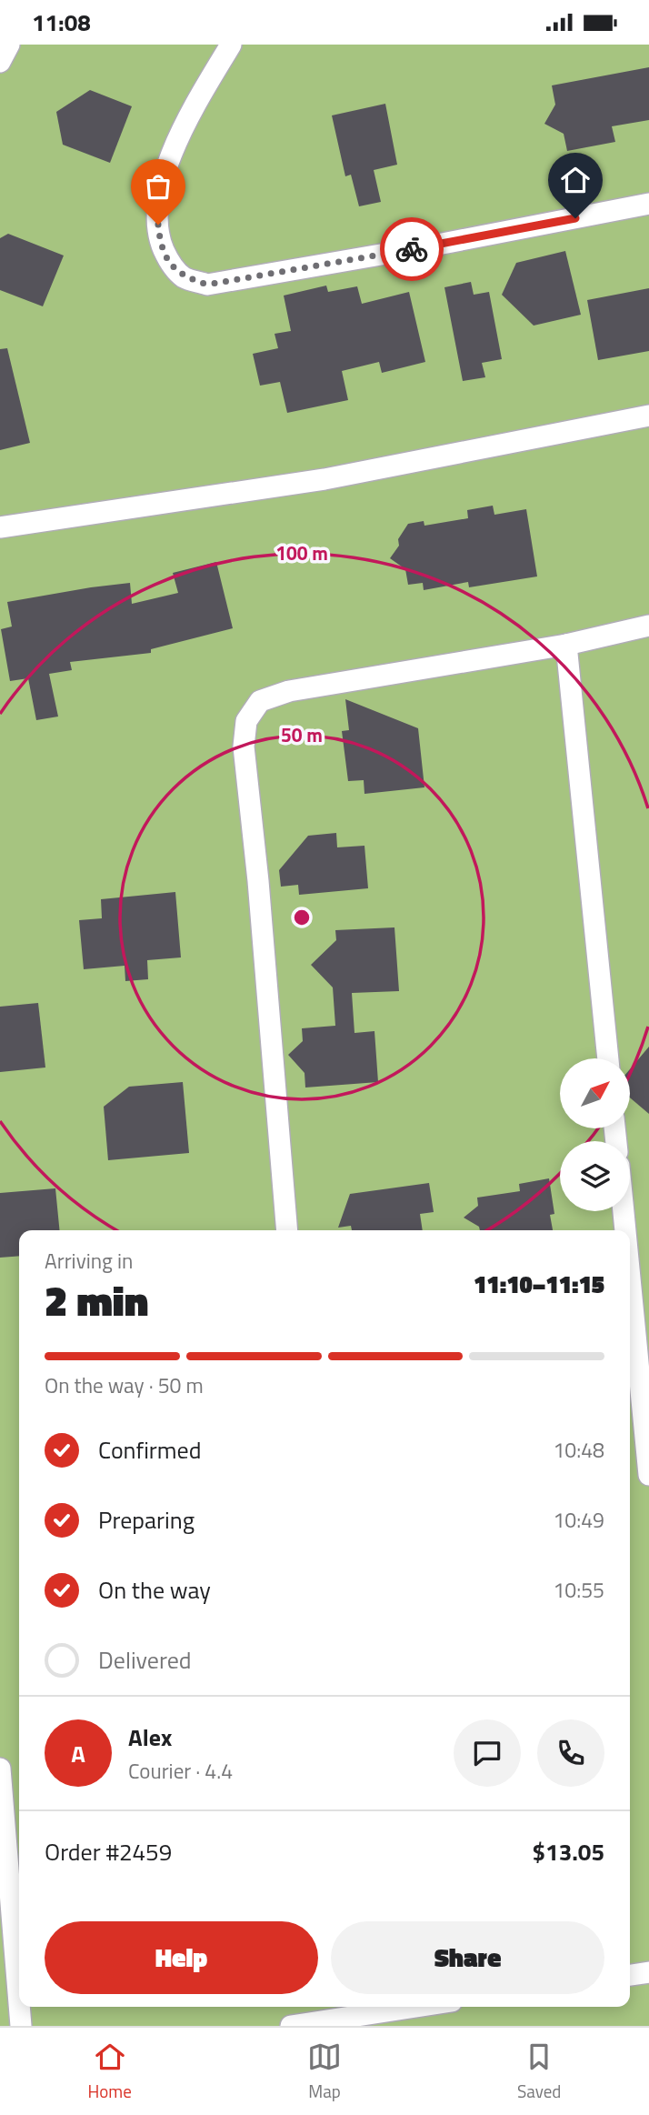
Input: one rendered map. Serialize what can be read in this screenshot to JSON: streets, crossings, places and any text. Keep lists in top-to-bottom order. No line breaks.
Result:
{"north":"top right","page":{"status":"11:08","heading":["2 min","Arriving in","11:10–11:15"],"panel":["Alex","Courier · 4.4","Order #2459","$13.05"],"bar":"On the way · 50 m","list":[["Confirmed","10:48"],["Preparing","10:49"],["On the way","10:55"],"Delivered"],"round":"A","buttons":["Help","Share"],"tabs":["Home","Map","Saved"]},"rings":["100 m","50 m"]}
